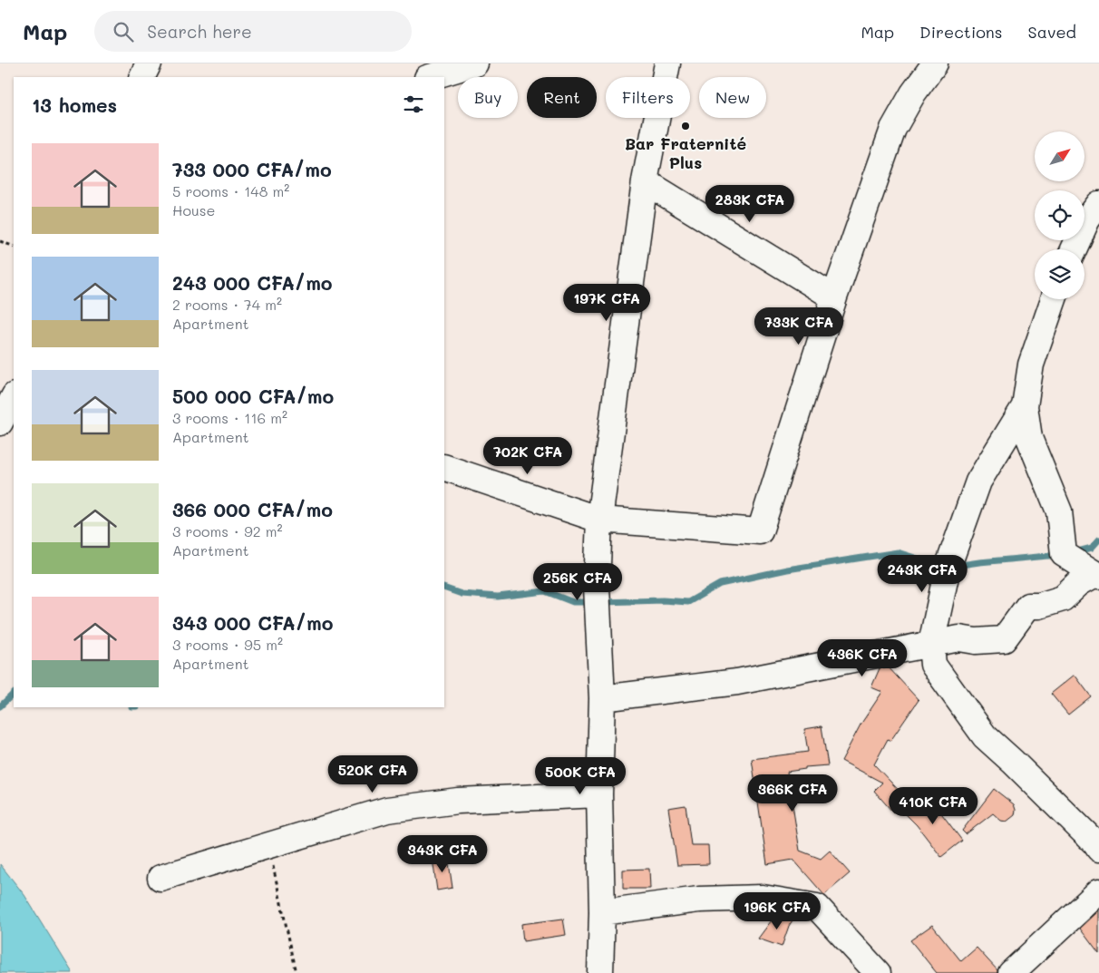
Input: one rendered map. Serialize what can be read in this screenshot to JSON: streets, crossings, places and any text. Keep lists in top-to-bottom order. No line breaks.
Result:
{"places":["Bar Fraternité Plus"],"north":"top right","page":{"header":"Map","search":"Search here","nav":["Map","Directions","Saved"],"chip":["Buy","Rent","Filters","New"],"heading":"13 homes","list":[{"name":"733 000 CFA/mo","note":"5 rooms · 148 m² · House"},{"name":"243 000 CFA/mo","note":"2 rooms · 74 m² · Apartment"},{"name":"500 000 CFA/mo","note":"3 rooms · 116 m² · Apartment"},{"name":"366 000 CFA/mo","note":"3 rooms · 92 m² · Apartment"},{"name":"343 000 CFA/mo","note":"3 rooms · 95 m² · Apartment"}],"price":["283K CFA","197K CFA","733K CFA","702K CFA","243K CFA","256K CFA","436K CFA","520K CFA","500K CFA","366K CFA","410K CFA","343K CFA","196K CFA"]}}
